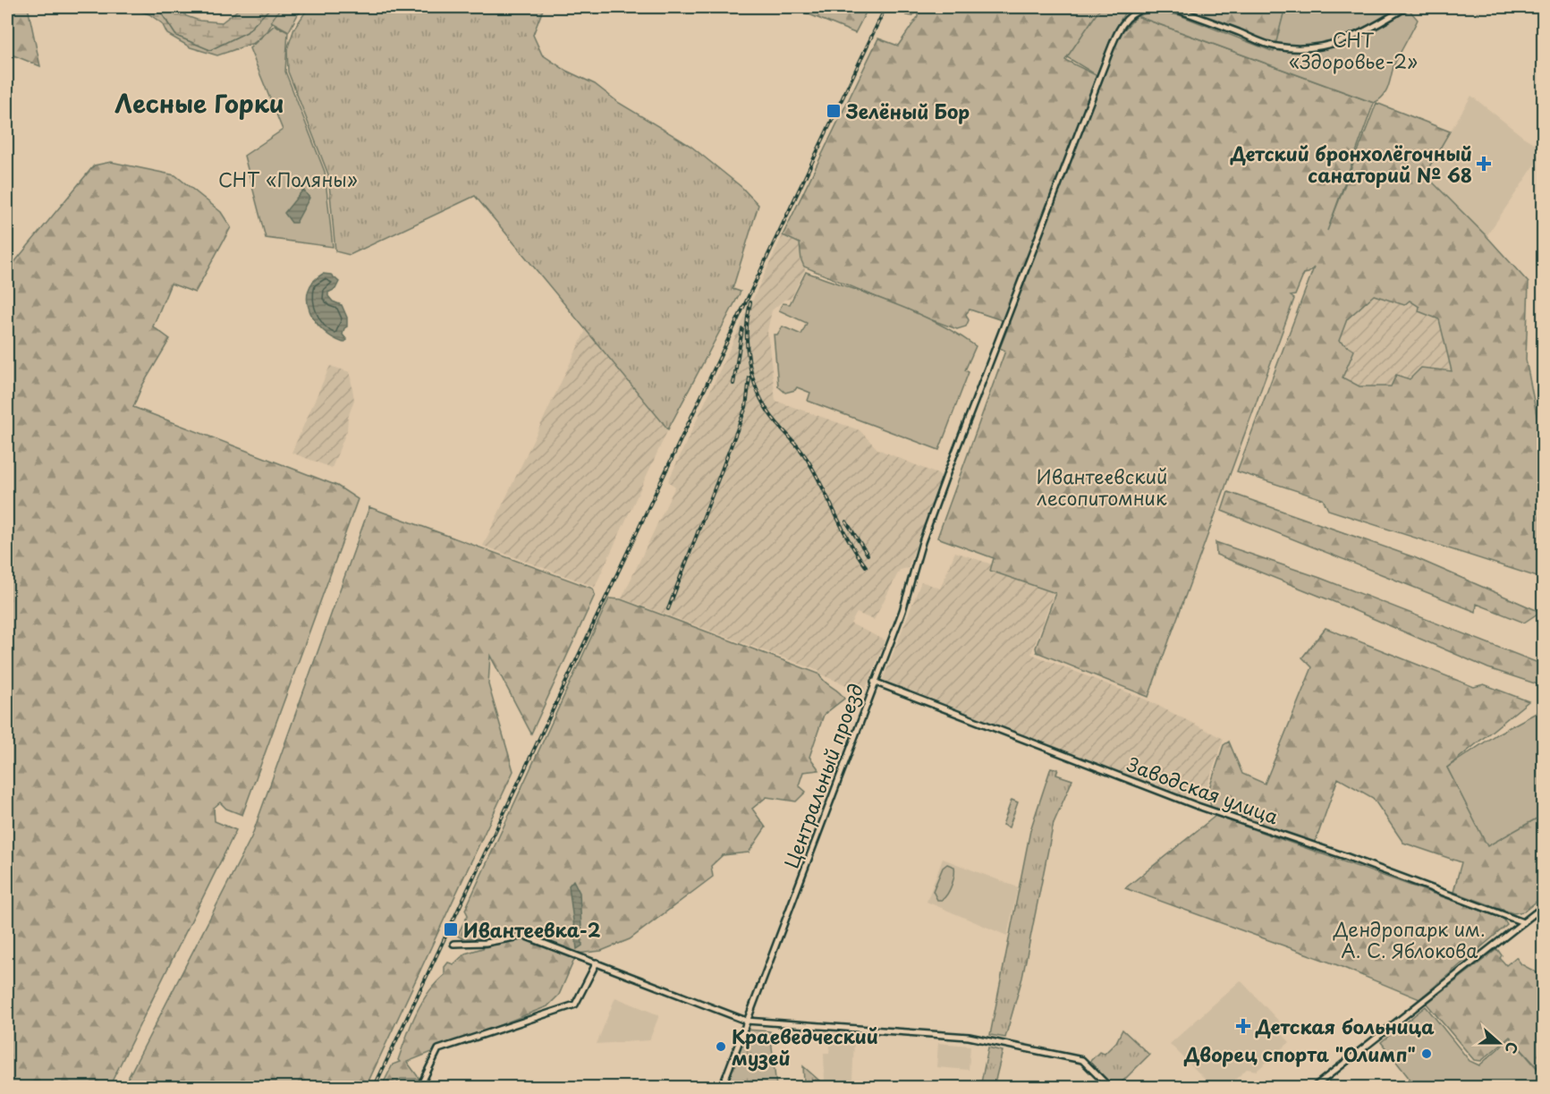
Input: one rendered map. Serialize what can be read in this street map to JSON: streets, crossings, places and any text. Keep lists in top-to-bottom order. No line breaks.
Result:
{"streets":{"main road":["Центральный проезд","Заводская улица"]},"crossings":[["Центральный проезд","Заводская улица"]],"districts":["Лесные Горки"],"parks":["СНТ «Здоровье-2»","СНТ «Поляны»","Ивантеевский лесопитомник","Дендропарк им. А. С. Яблокова"],"places":{"transit":["Зелёный Бор","Ивантеевка-2"],"health":["Детский бронхолёгочный санаторий № 68","Детская больница"],"other":["Краеведческий музей","Дворец спорта \"Олимп\""]},"north":"right"}
